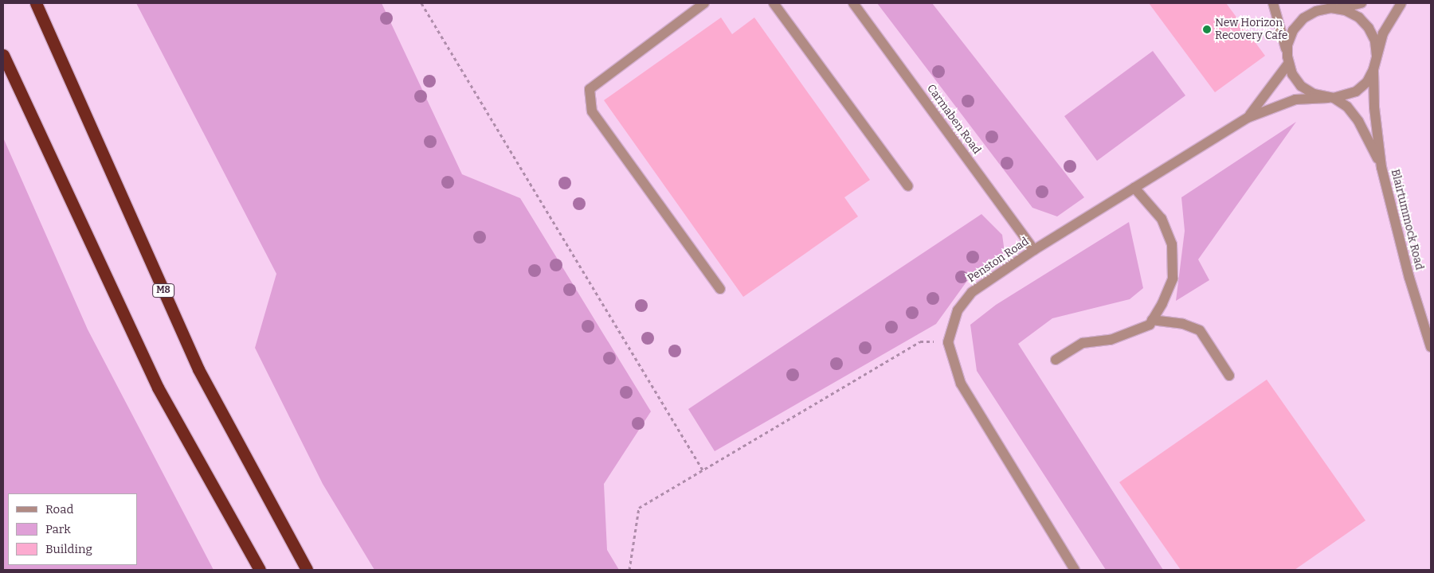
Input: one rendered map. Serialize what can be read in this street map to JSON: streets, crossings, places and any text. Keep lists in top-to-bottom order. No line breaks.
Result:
{"streets":{"highway":["M8"],"street":["Carmaben Road","Blairtummock Road","Penston Road"]},"crossings":[["Carmaben Road","Penston Road"]],"places":["New Horizon Recovery Cafe"],"legend":["Road","Park","Building"]}
